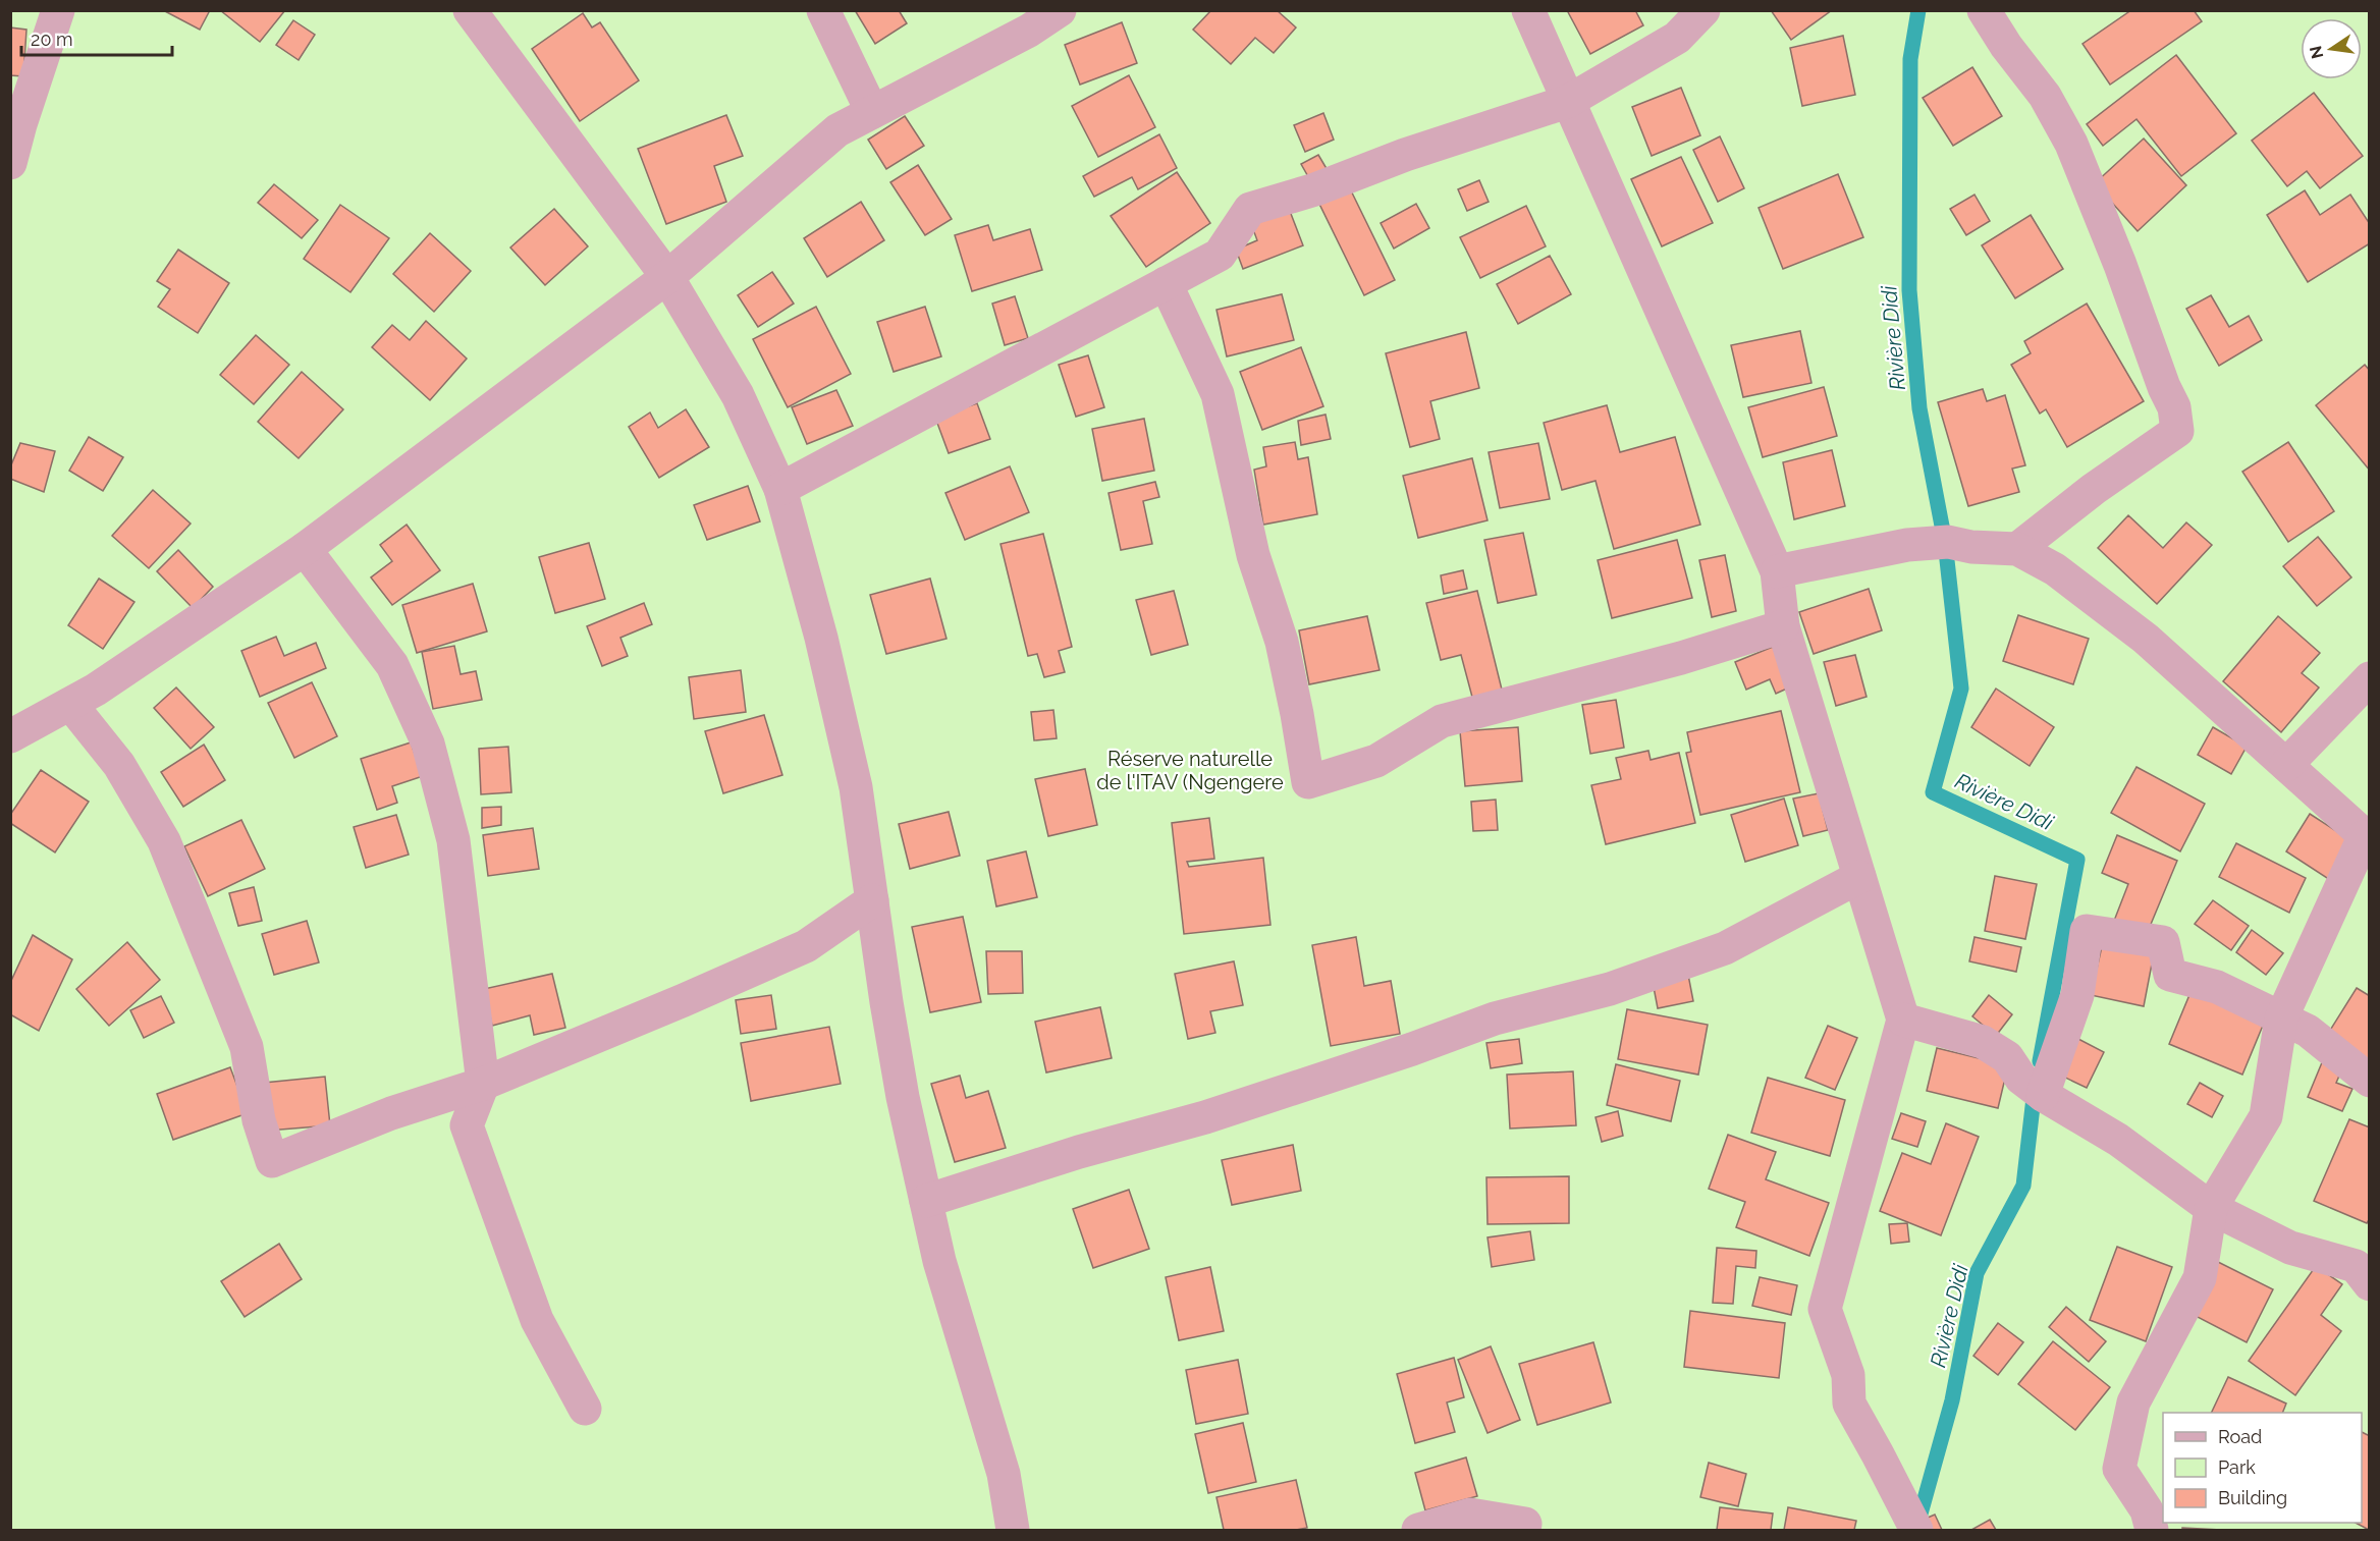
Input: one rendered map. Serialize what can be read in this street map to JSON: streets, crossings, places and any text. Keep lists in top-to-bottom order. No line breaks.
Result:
{"water":["Rivière Didi"],"parks":["Réserve naturelle de l'ITAV (Ngengere"],"legend":["Road","Park","Building"],"scale_bar":"20 m","north":"left"}
